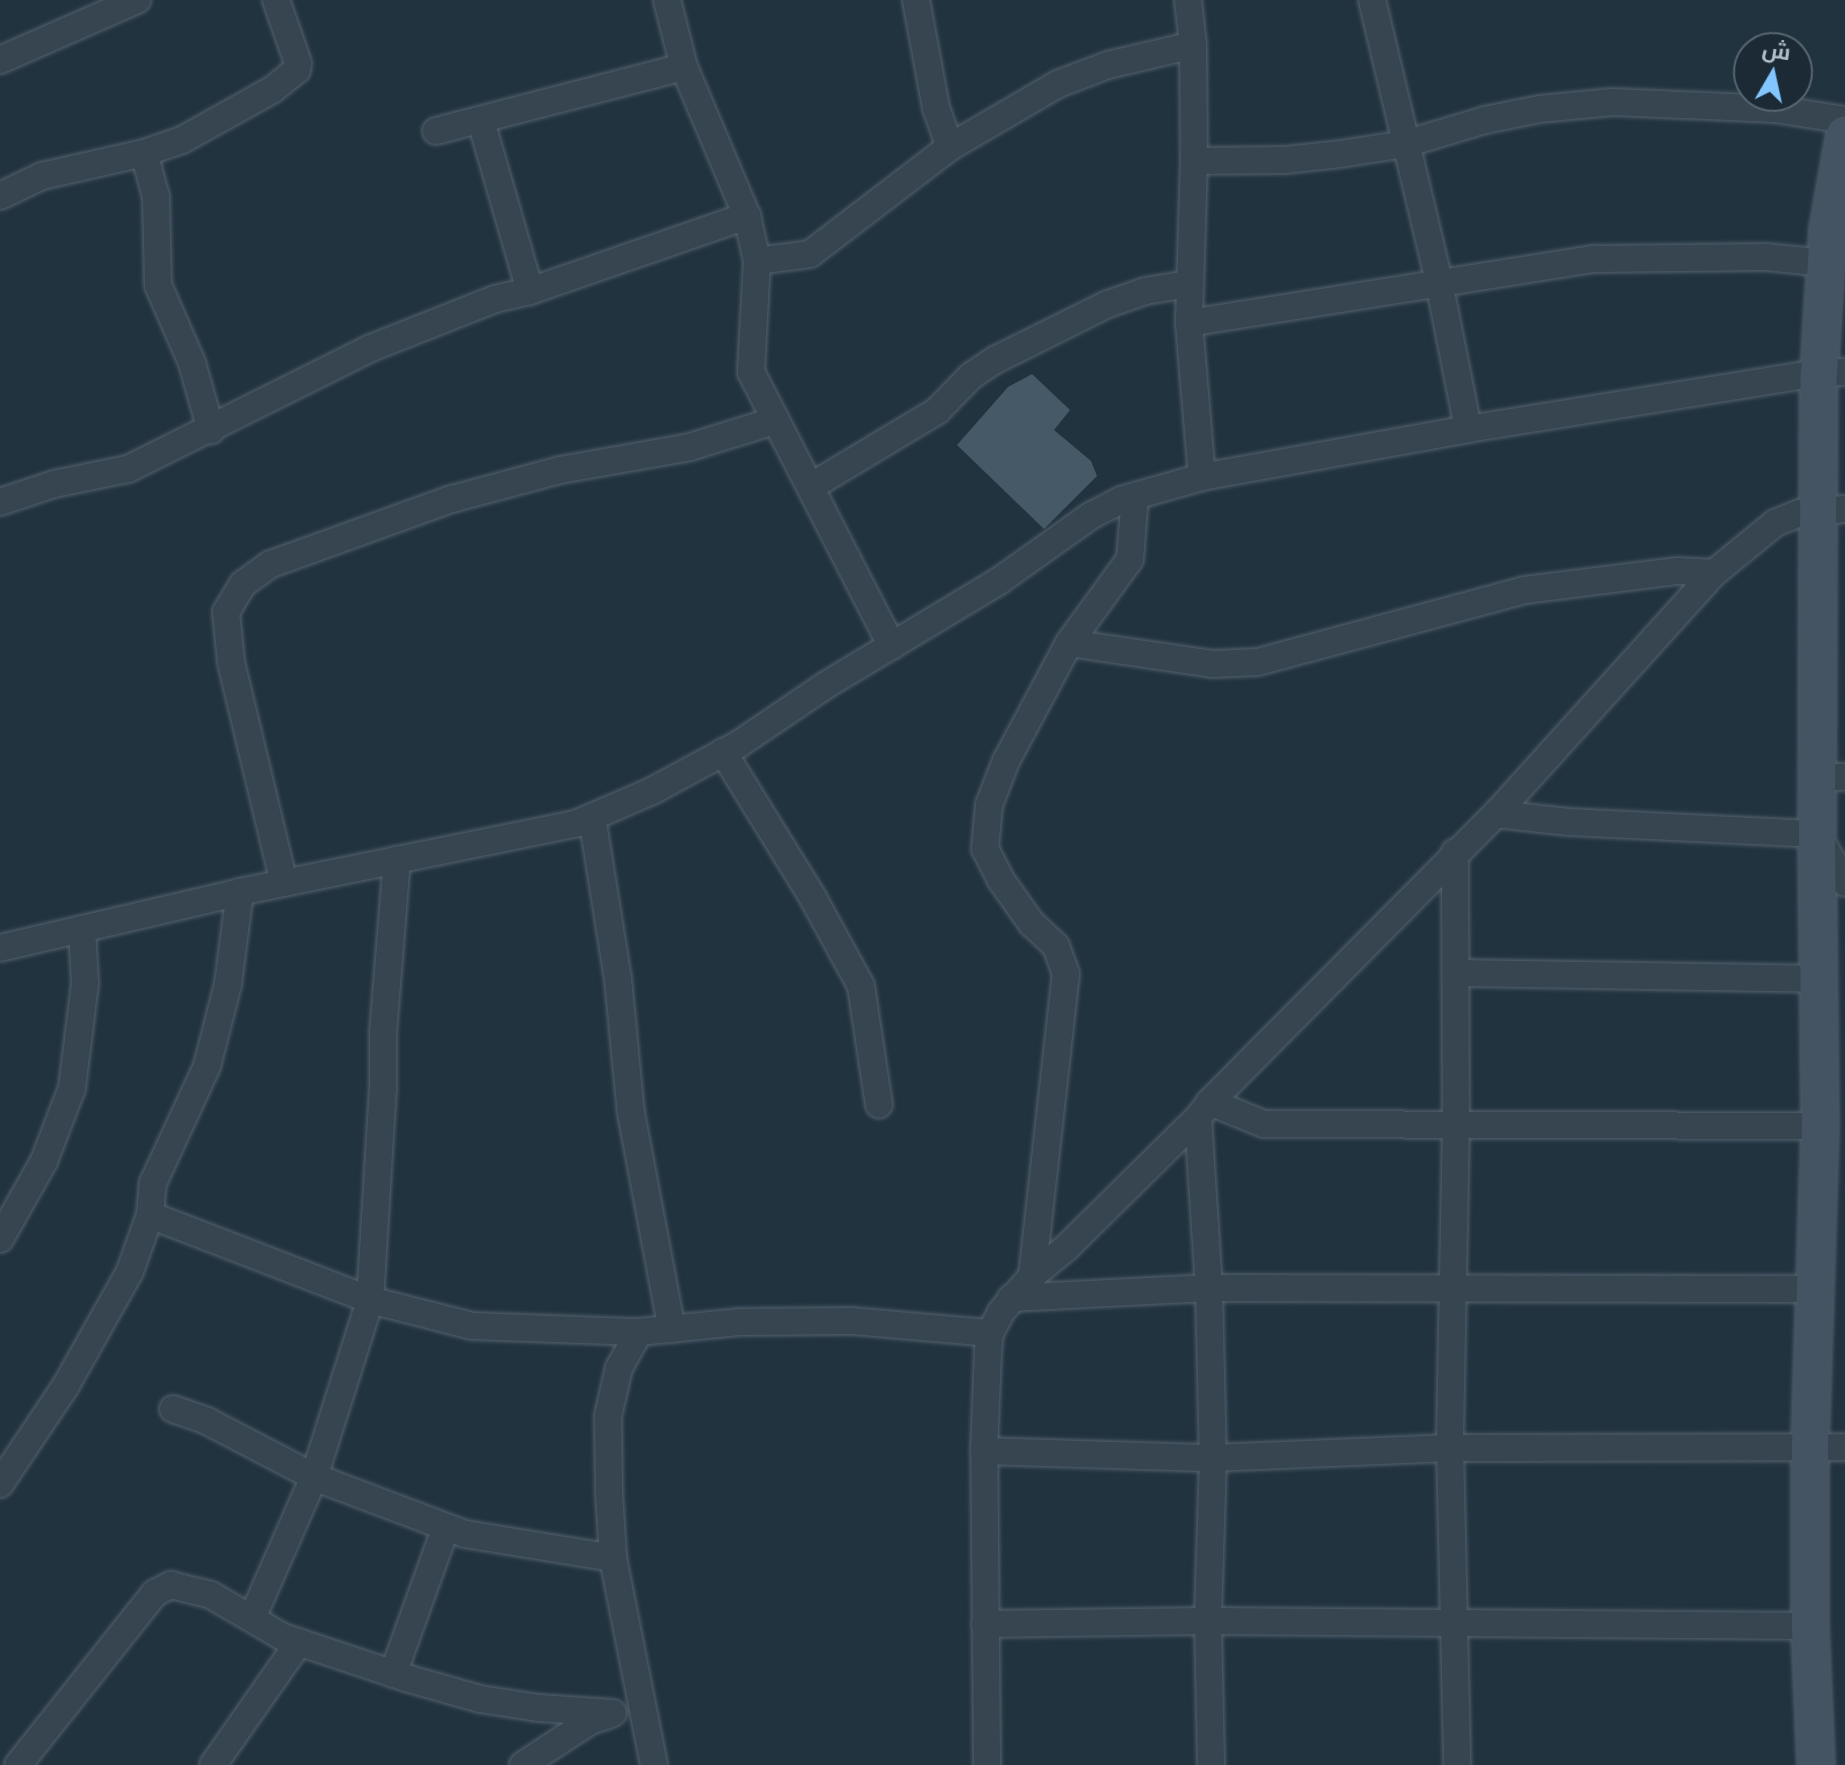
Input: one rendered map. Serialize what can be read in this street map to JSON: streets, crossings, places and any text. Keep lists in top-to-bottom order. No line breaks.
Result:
{"north":"top"}
